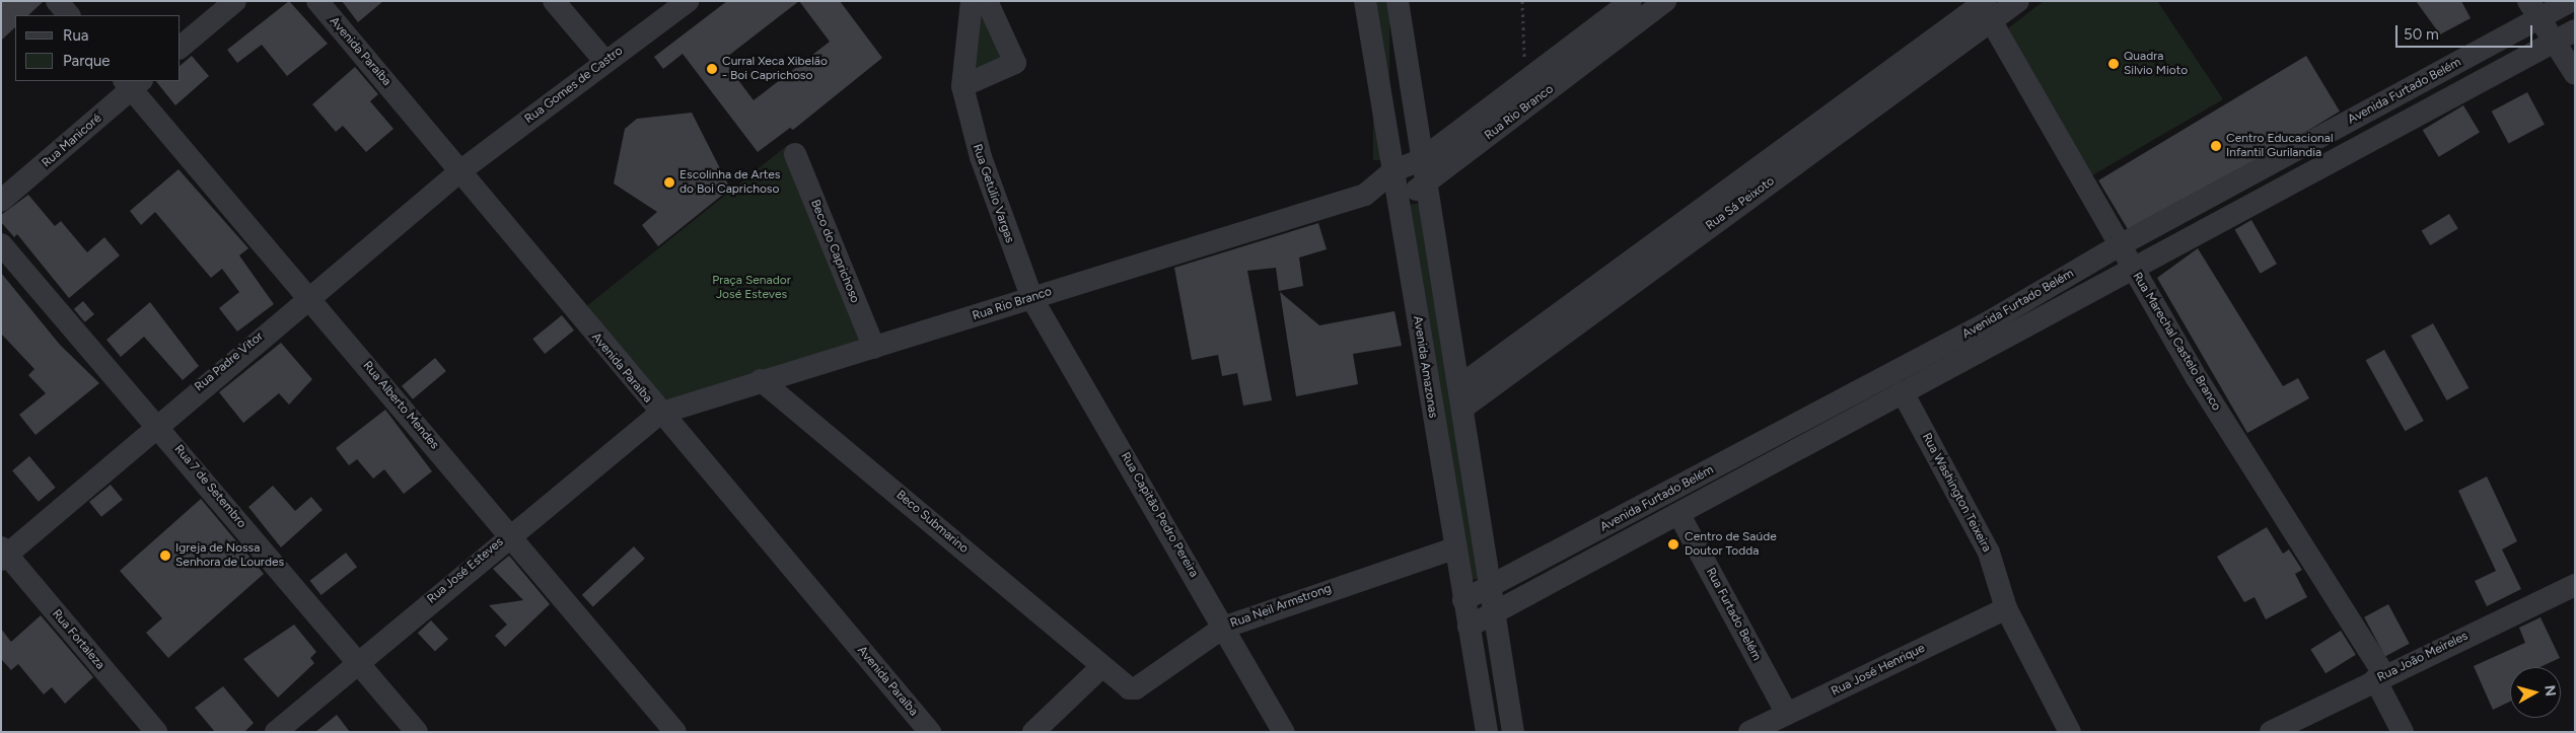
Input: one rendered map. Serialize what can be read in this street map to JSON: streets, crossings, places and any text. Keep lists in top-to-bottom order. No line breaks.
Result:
{"streets":{"street":["Avenida Paraíba","Rua Gomes de Castro","Avenida Furtado Belém","Rua Rio Branco","Rua Manicoré","Rua Getúlio Vargas","Rua Sá Peixoto","Beco do Caprichoso","Rua Marechal Castelo Branco","Rua Padre Vitor","Avenida Amazonas","Rua Alberto Mendes","Rua 7 de Setembro","Rua Washington Teixeira","Rua Capitão Pedro Pereira","Beco Submarino","Rua José Esteves","Rua Neil Armstrong","Rua Furtado Belém","Rua Fortaleza","Rua João Meireles","Rua José Henrique"]},"crossings":[["Avenida Paraíba","Rua Gomes de Castro"],["Avenida Paraíba","Rua Rio Branco"],["Avenida Paraíba","Rua Padre Vitor"],["Avenida Paraíba","Rua José Esteves"],["Rua Gomes de Castro","Rua Padre Vitor"],["Avenida Furtado Belém","Rua Marechal Castelo Branco"],["Avenida Furtado Belém","Avenida Amazonas"],["Avenida Furtado Belém","Rua Washington Teixeira"],["Avenida Furtado Belém","Rua Furtado Belém"],["Rua Rio Branco","Rua Getúlio Vargas"],["Rua Rio Branco","Beco do Caprichoso"],["Rua Rio Branco","Avenida Amazonas"],["Rua Rio Branco","Rua Capitão Pedro Pereira"],["Rua Rio Branco","Beco Submarino"],["Rua Rio Branco","Rua José Esteves"],["Rua Manicoré","Rua Alberto Mendes"],["Rua Getúlio Vargas","Rua Capitão Pedro Pereira"],["Rua Sá Peixoto","Rua Marechal Castelo Branco"],["Rua Marechal Castelo Branco","Rua João Meireles"],["Rua Padre Vitor","Rua Alberto Mendes"],["Rua Padre Vitor","Rua 7 de Setembro"],["Rua Padre Vitor","Rua Fortaleza"],["Avenida Amazonas","Rua Neil Armstrong"],["Rua Alberto Mendes","Rua José Esteves"],["Rua 7 de Setembro","Rua José Esteves"],["Rua Washington Teixeira","Rua José Henrique"],["Rua Capitão Pedro Pereira","Rua Neil Armstrong"],["Beco Submarino","Rua Neil Armstrong"],["Rua Furtado Belém","Rua José Henrique"]],"parks":["Praça Senador José Esteves"],"places":["Quadra Silvio Mioto","Curral Xeca Xibelão - Boi Caprichoso","Centro Educacional Infantil Gurilandia","Escolinha de Artes do Boi Caprichoso","Centro de Saúde Doutor Todda","Igreja de Nossa Senhora de Lourdes"],"legend":["Rua","Parque"],"scale_bar":"50 m","north":"right"}
